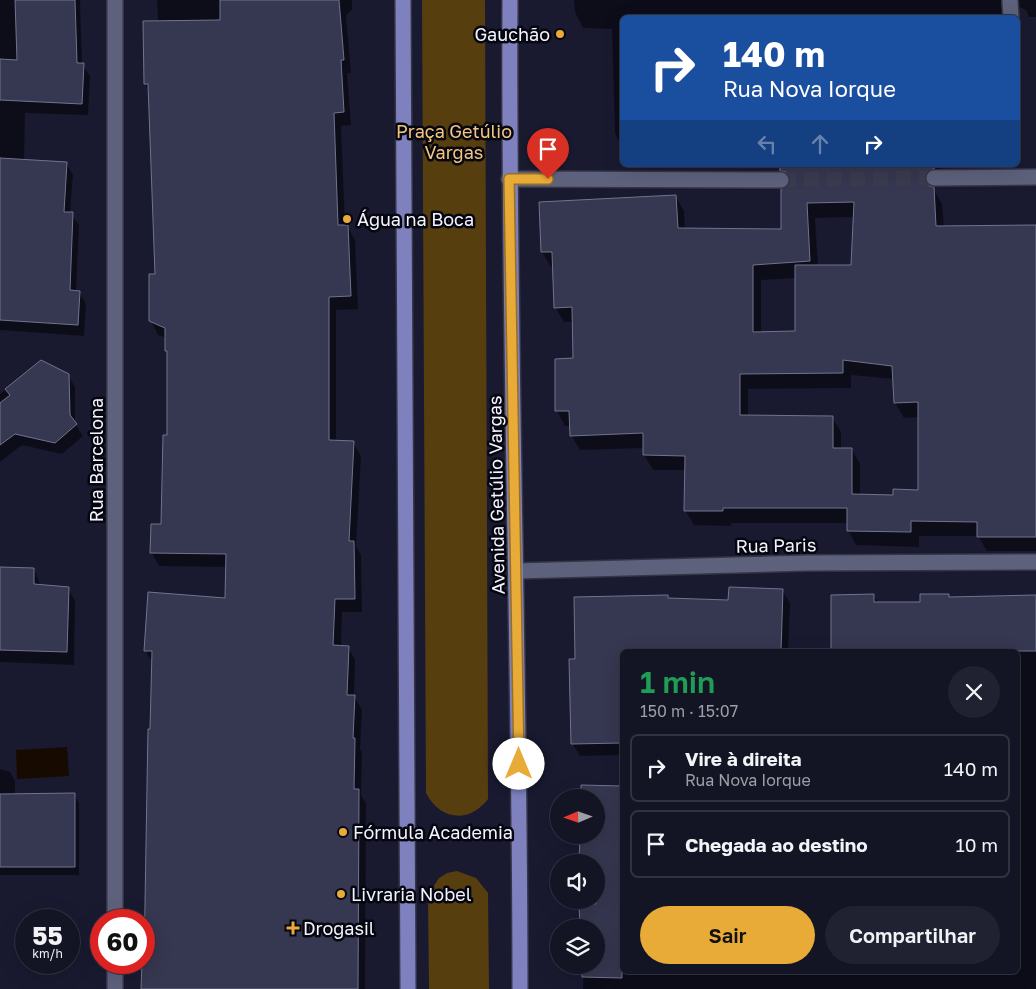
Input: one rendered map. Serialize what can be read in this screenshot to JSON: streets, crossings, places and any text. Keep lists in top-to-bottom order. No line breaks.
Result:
{"streets":{"main road":["Avenida Getúlio Vargas"],"street":["Rua Barcelona","Rua Paris"]},"crossings":[["Avenida Getúlio Vargas","Rua Paris"]],"parks":["Praça Getúlio Vargas"],"places":{"other":["Gauchão","Água na Boca","Fórmula Academia","Livraria Nobel"],"health":["Drogasil"]},"north":"left","page":{"turn":["140 m","Rua Nova Iorque"],"heading":["1 min","150 m · 15:07"],"list":[{"name":"Vire à direita","note":"Rua Nova Iorque","value":"140 m"},{"name":"Chegada ao destino","value":"10 m"}],"buttons":["Sair","Compartilhar"],"speed":"55 km/h","limit":"60"}}
